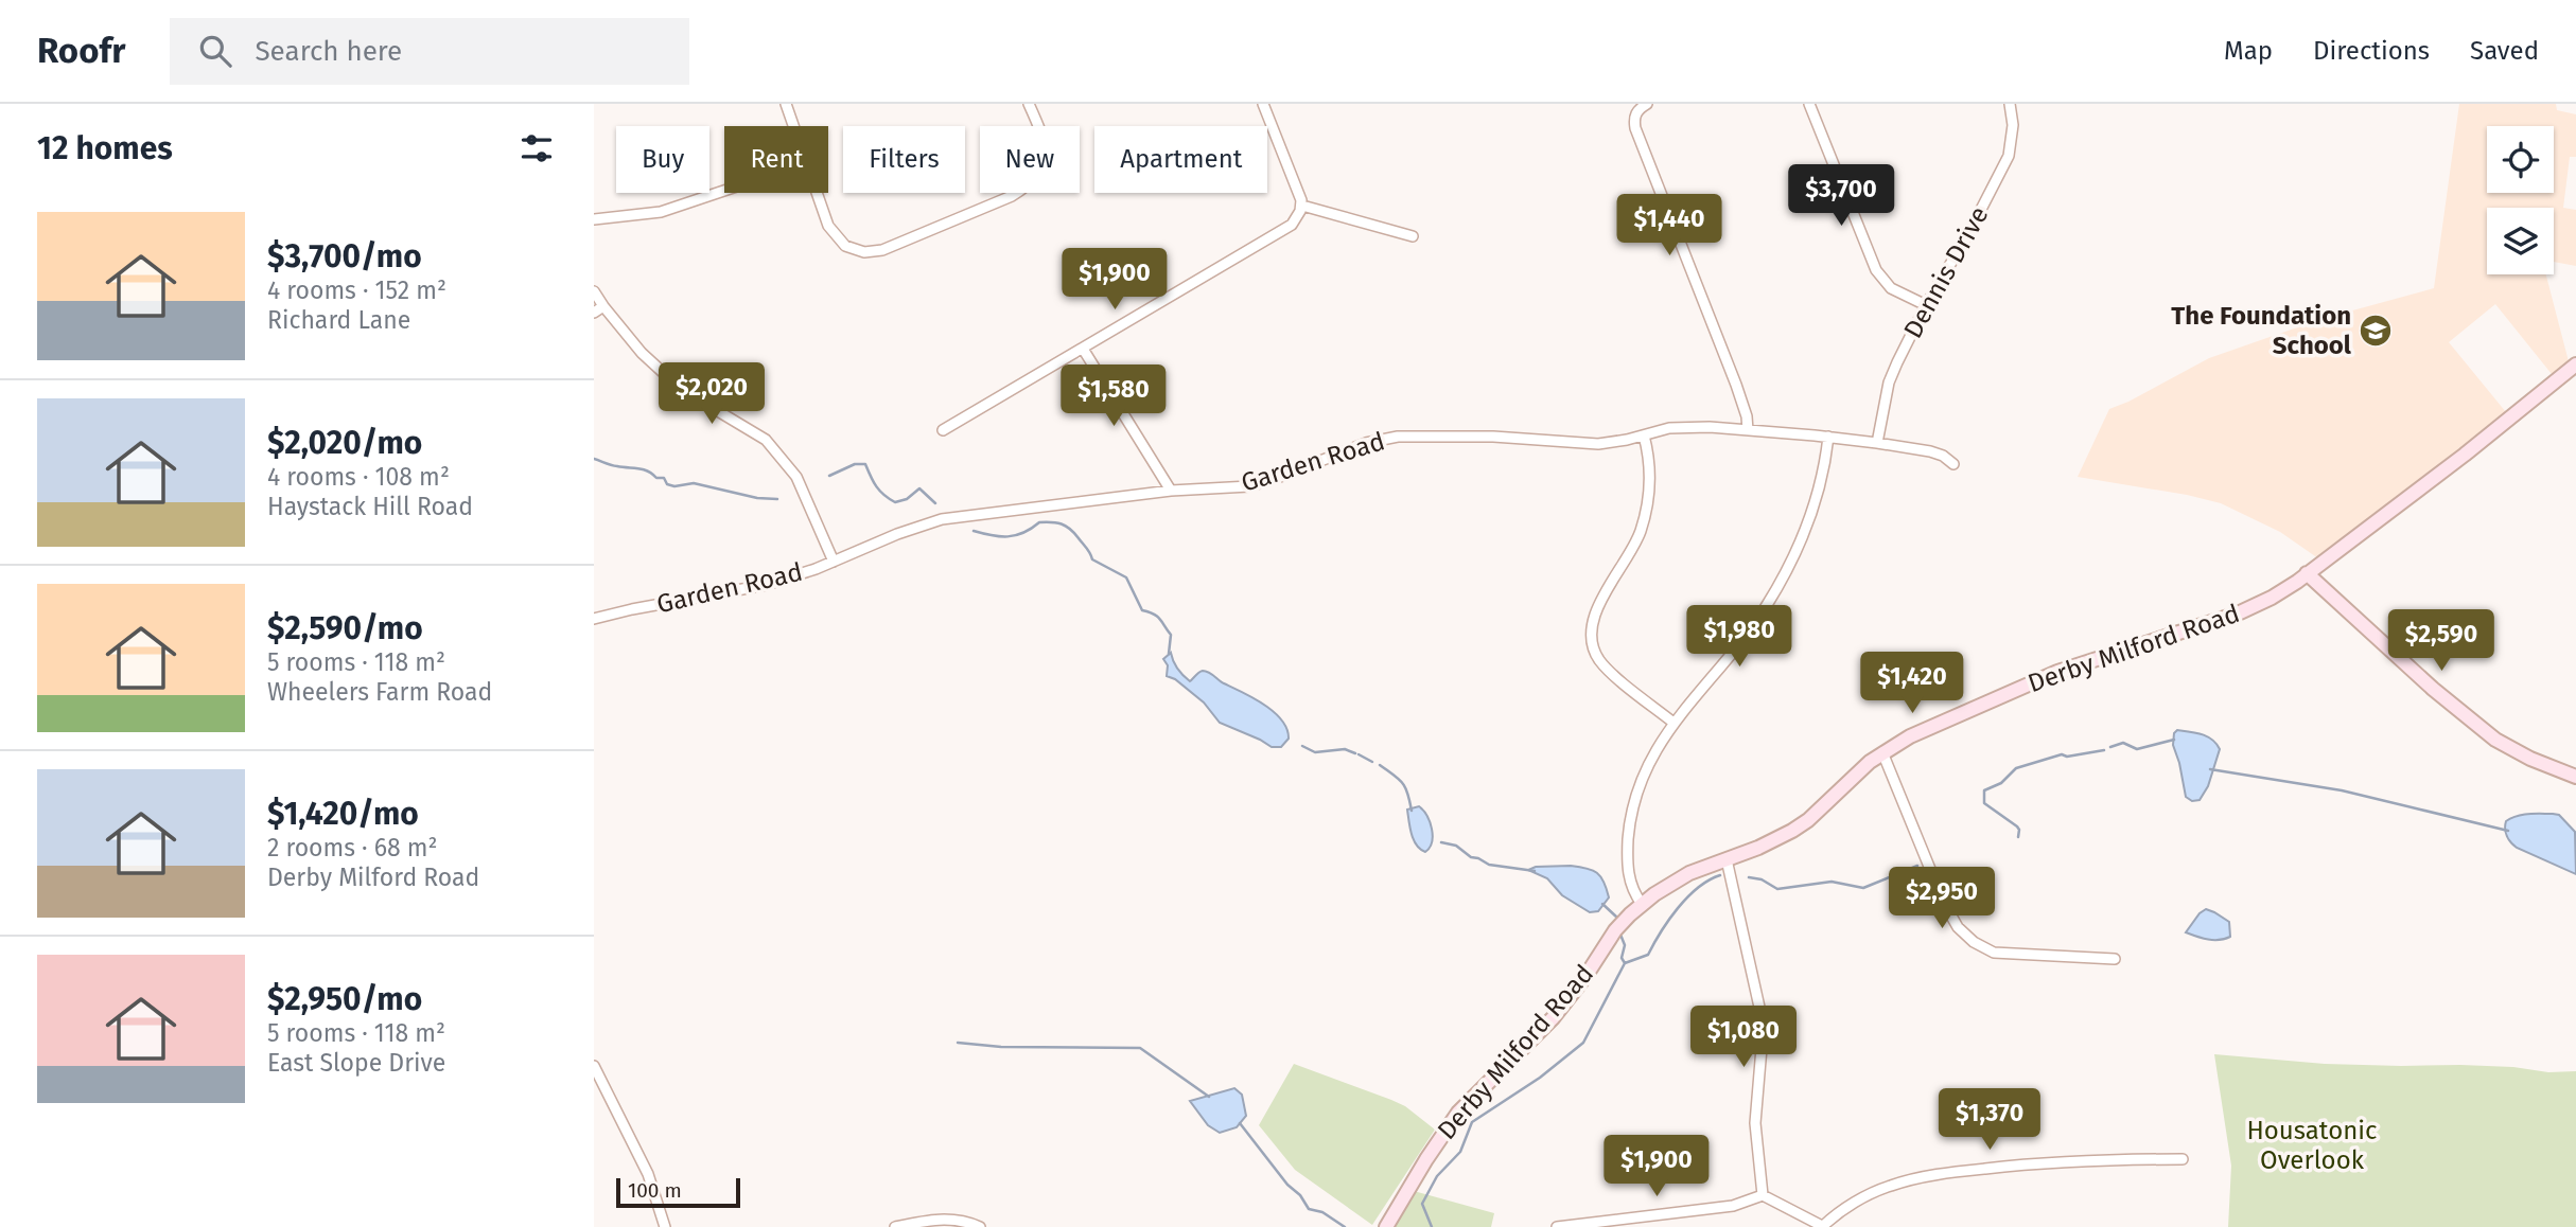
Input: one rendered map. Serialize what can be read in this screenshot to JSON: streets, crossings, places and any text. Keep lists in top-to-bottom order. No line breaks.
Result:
{"streets":{"main road":["Derby Milford Road"],"street":["Dennis Drive","Garden Road"]},"crossings":[["Dennis Drive","Garden Road"]],"parks":["Housatonic Overlook"],"places":{"school or university":["The Foundation School"]},"scale_bar":"100 m","page":{"header":"Roofr","search":"Search here","nav":["Map","Directions","Saved"],"heading":"12 homes","chip":["Buy","Rent","Filters","New","Apartment"],"price":["$3,700","$1,440","$1,900","$2,020","$1,580","$1,980","$2,590","$1,420","$2,950","$1,080","$1,370","$1,900"],"list":[{"name":"$3,700/mo","note":"4 rooms · 152 m² · Richard Lane"},{"name":"$2,020/mo","note":"4 rooms · 108 m² · Haystack Hill Road"},{"name":"$2,590/mo","note":"5 rooms · 118 m² · Wheelers Farm Road"},{"name":"$1,420/mo","note":"2 rooms · 68 m² · Derby Milford Road"},{"name":"$2,950/mo","note":"5 rooms · 118 m² · East Slope Drive"}],"scale":"100 m"}}
